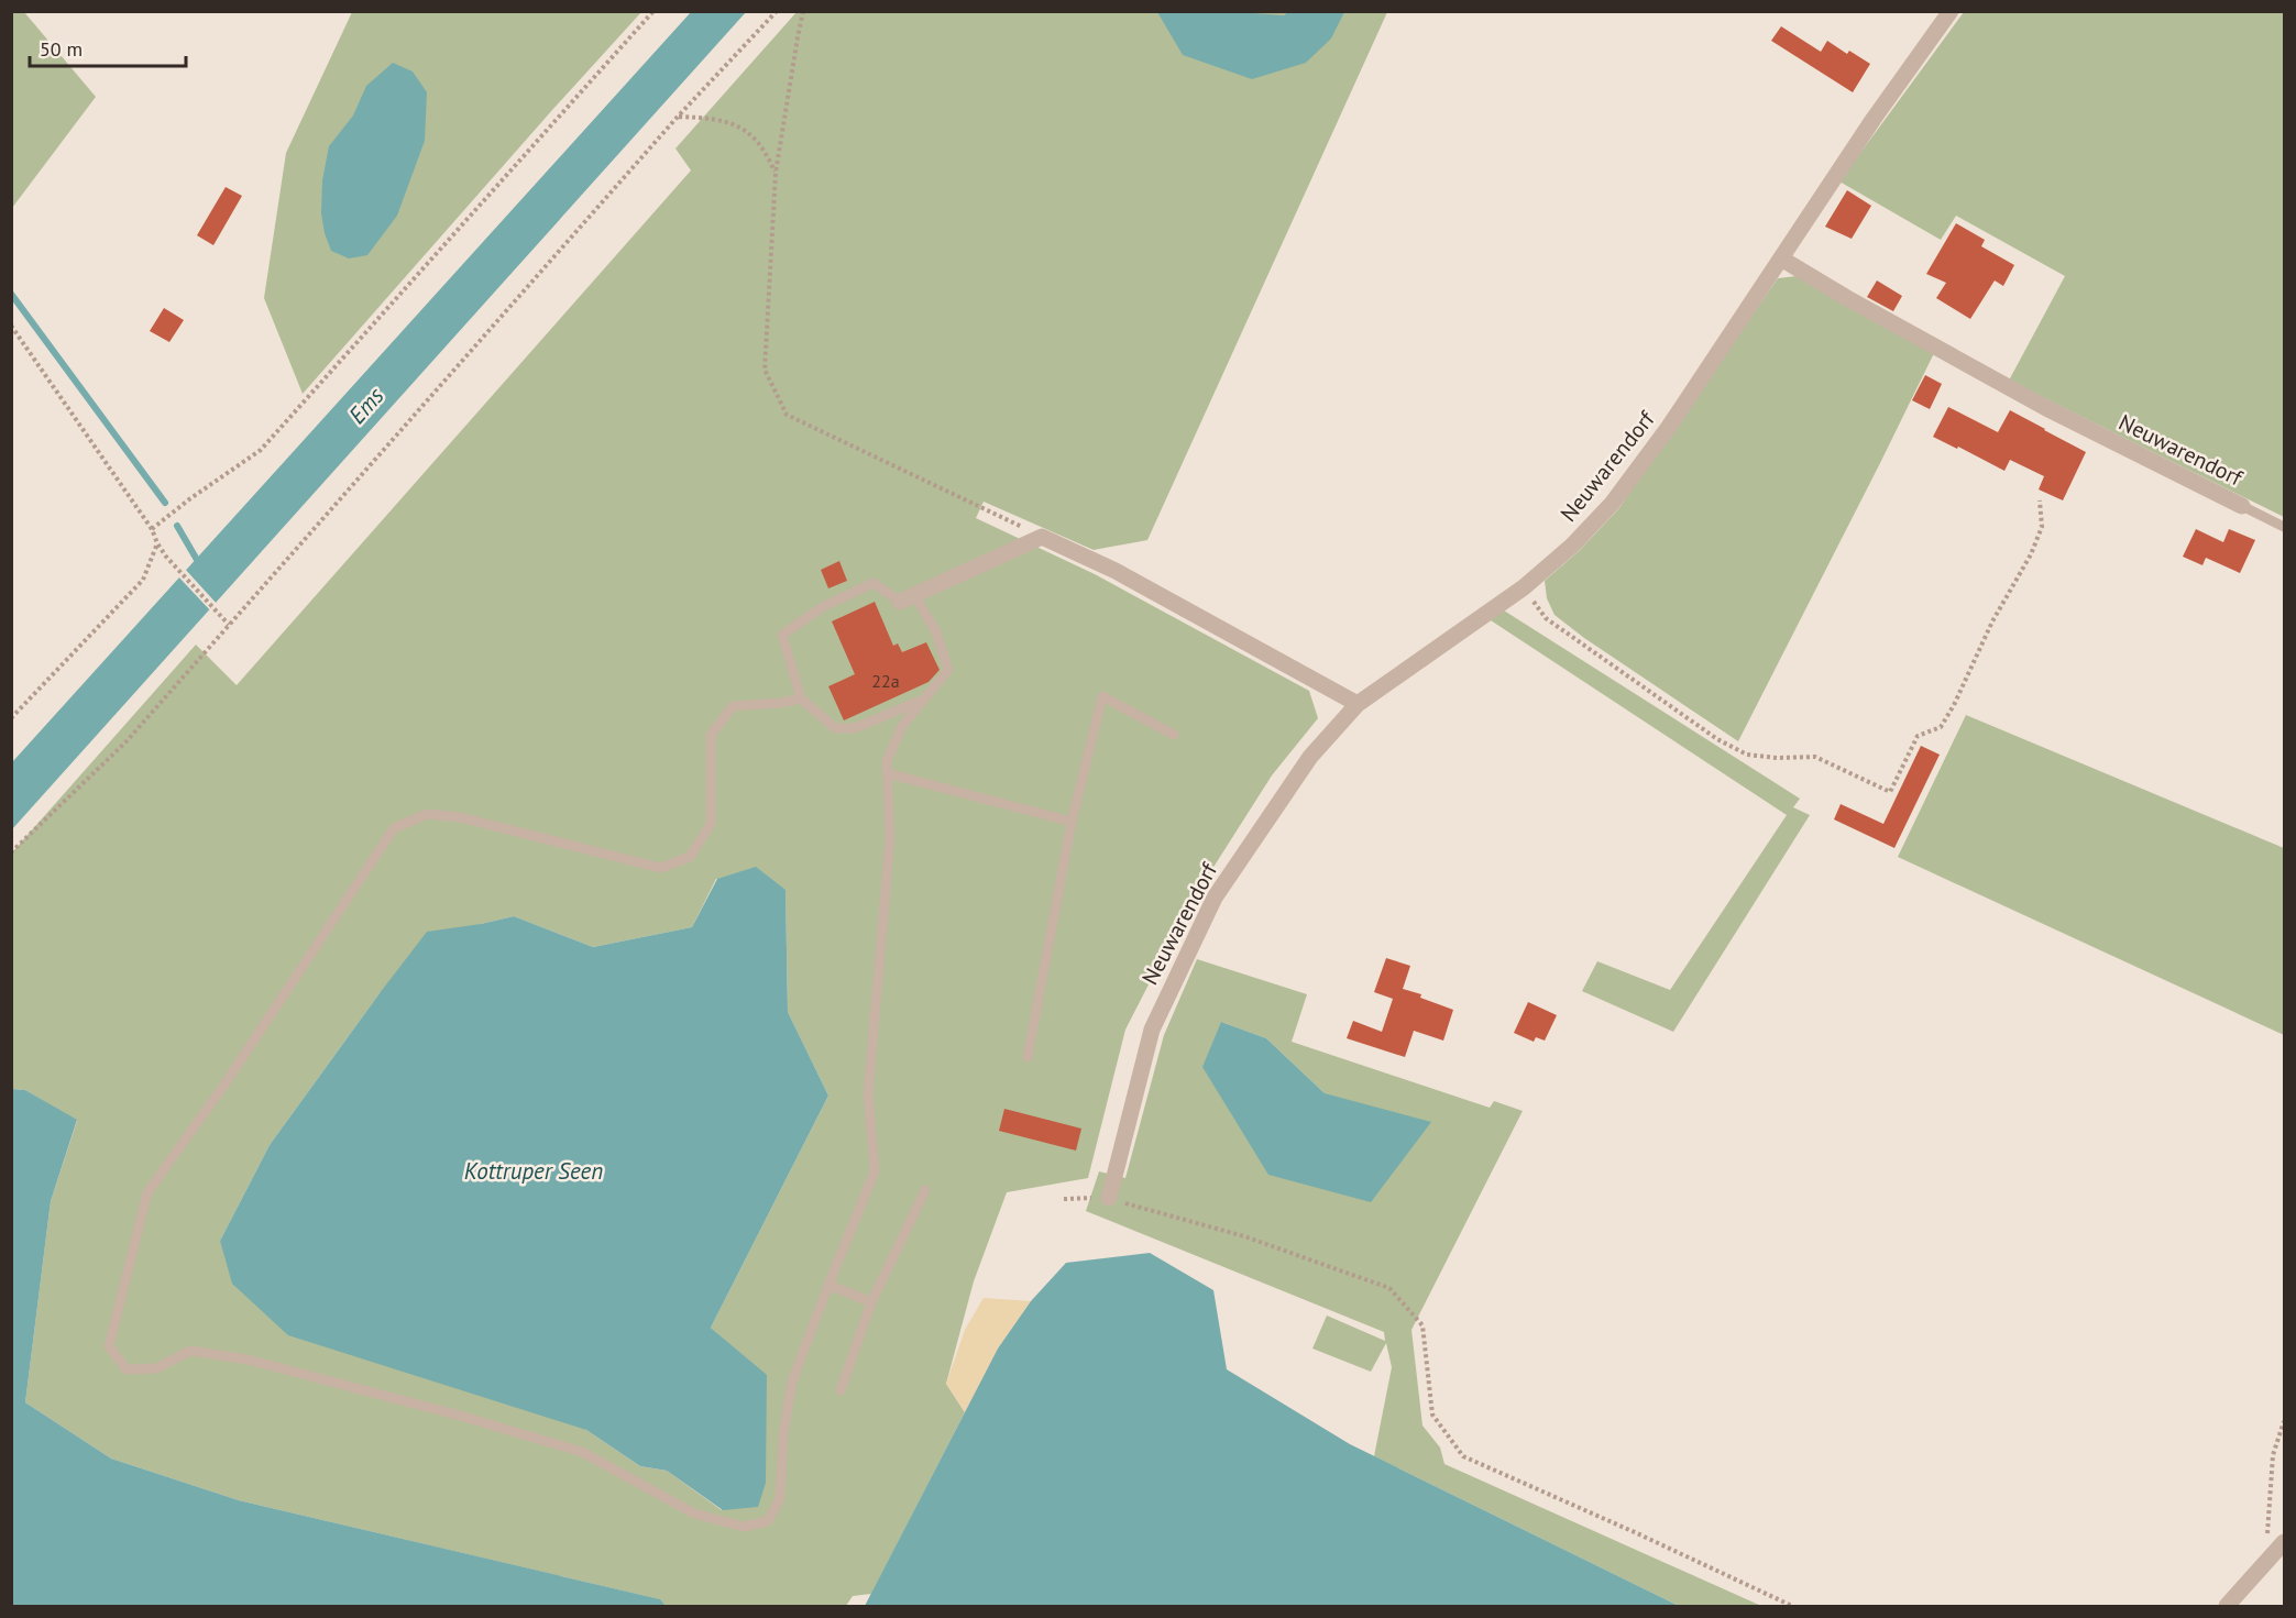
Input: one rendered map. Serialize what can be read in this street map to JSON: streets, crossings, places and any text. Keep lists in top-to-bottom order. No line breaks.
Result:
{"streets":{"street":["Neuwarendorf"]},"water":["Ems","Kottruper Seen"],"house_numbers":["22a"],"scale_bar":"50 m"}
